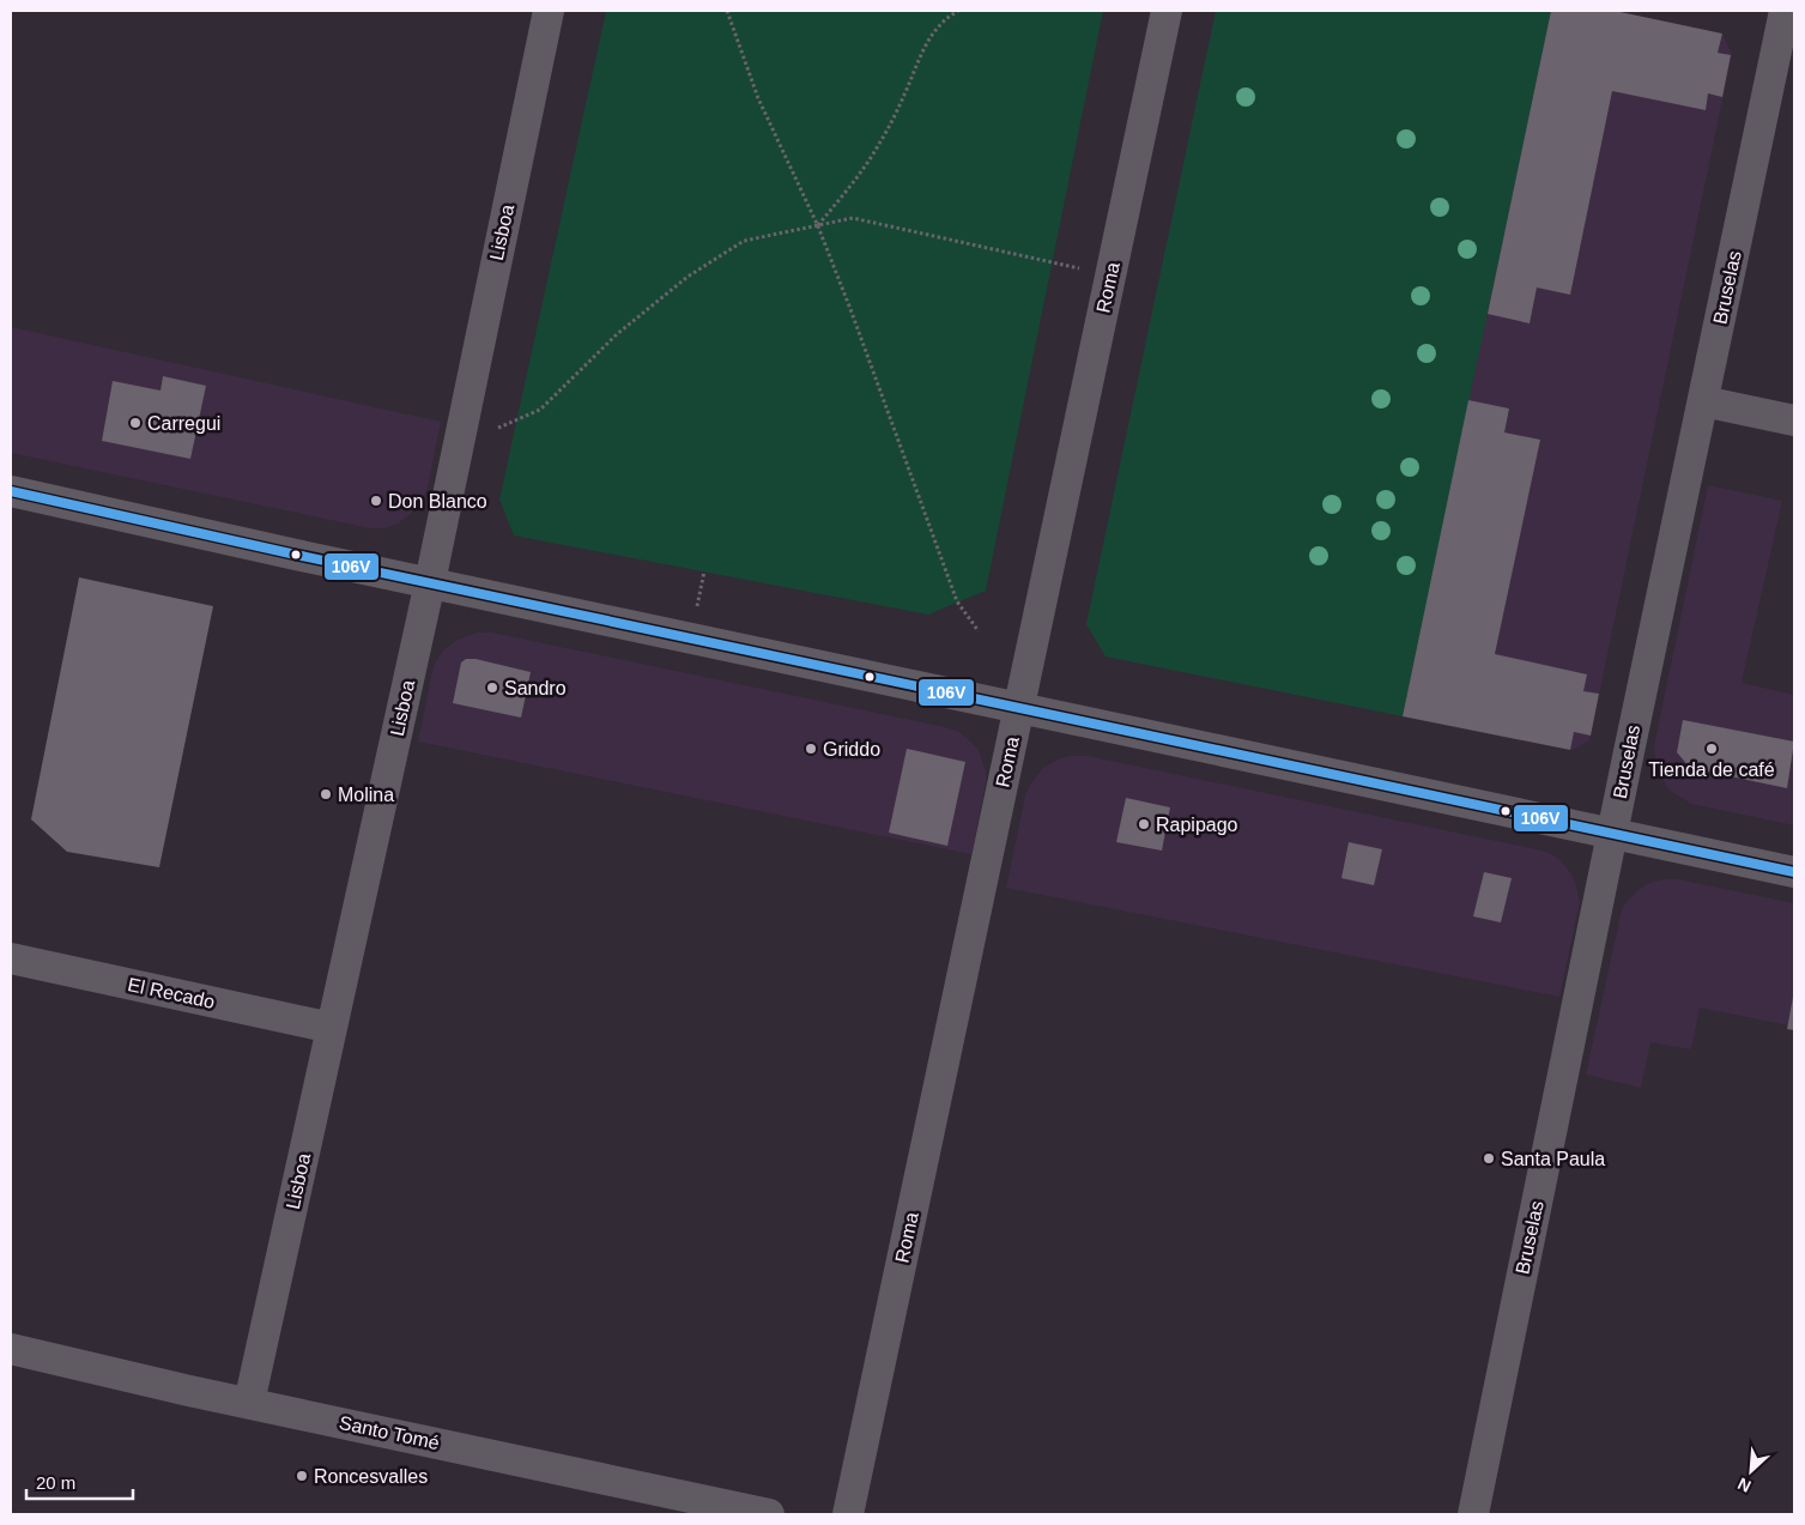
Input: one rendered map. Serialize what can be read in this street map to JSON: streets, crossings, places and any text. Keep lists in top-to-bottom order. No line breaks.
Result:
{"streets":{"street":["Lisboa","Roma","Bruselas","El Recado","Santo Tomé"]},"crossings":[["Lisboa","El Recado"],["Lisboa","Santo Tomé"]],"places":["Carregui","Don Blanco","Sandro","Griddo","Tienda de café","Molina","Rapipago","Santa Paula","Roncesvalles"],"lines":["transit line 106V"],"scale_bar":"20 m","north":"bottom left"}
